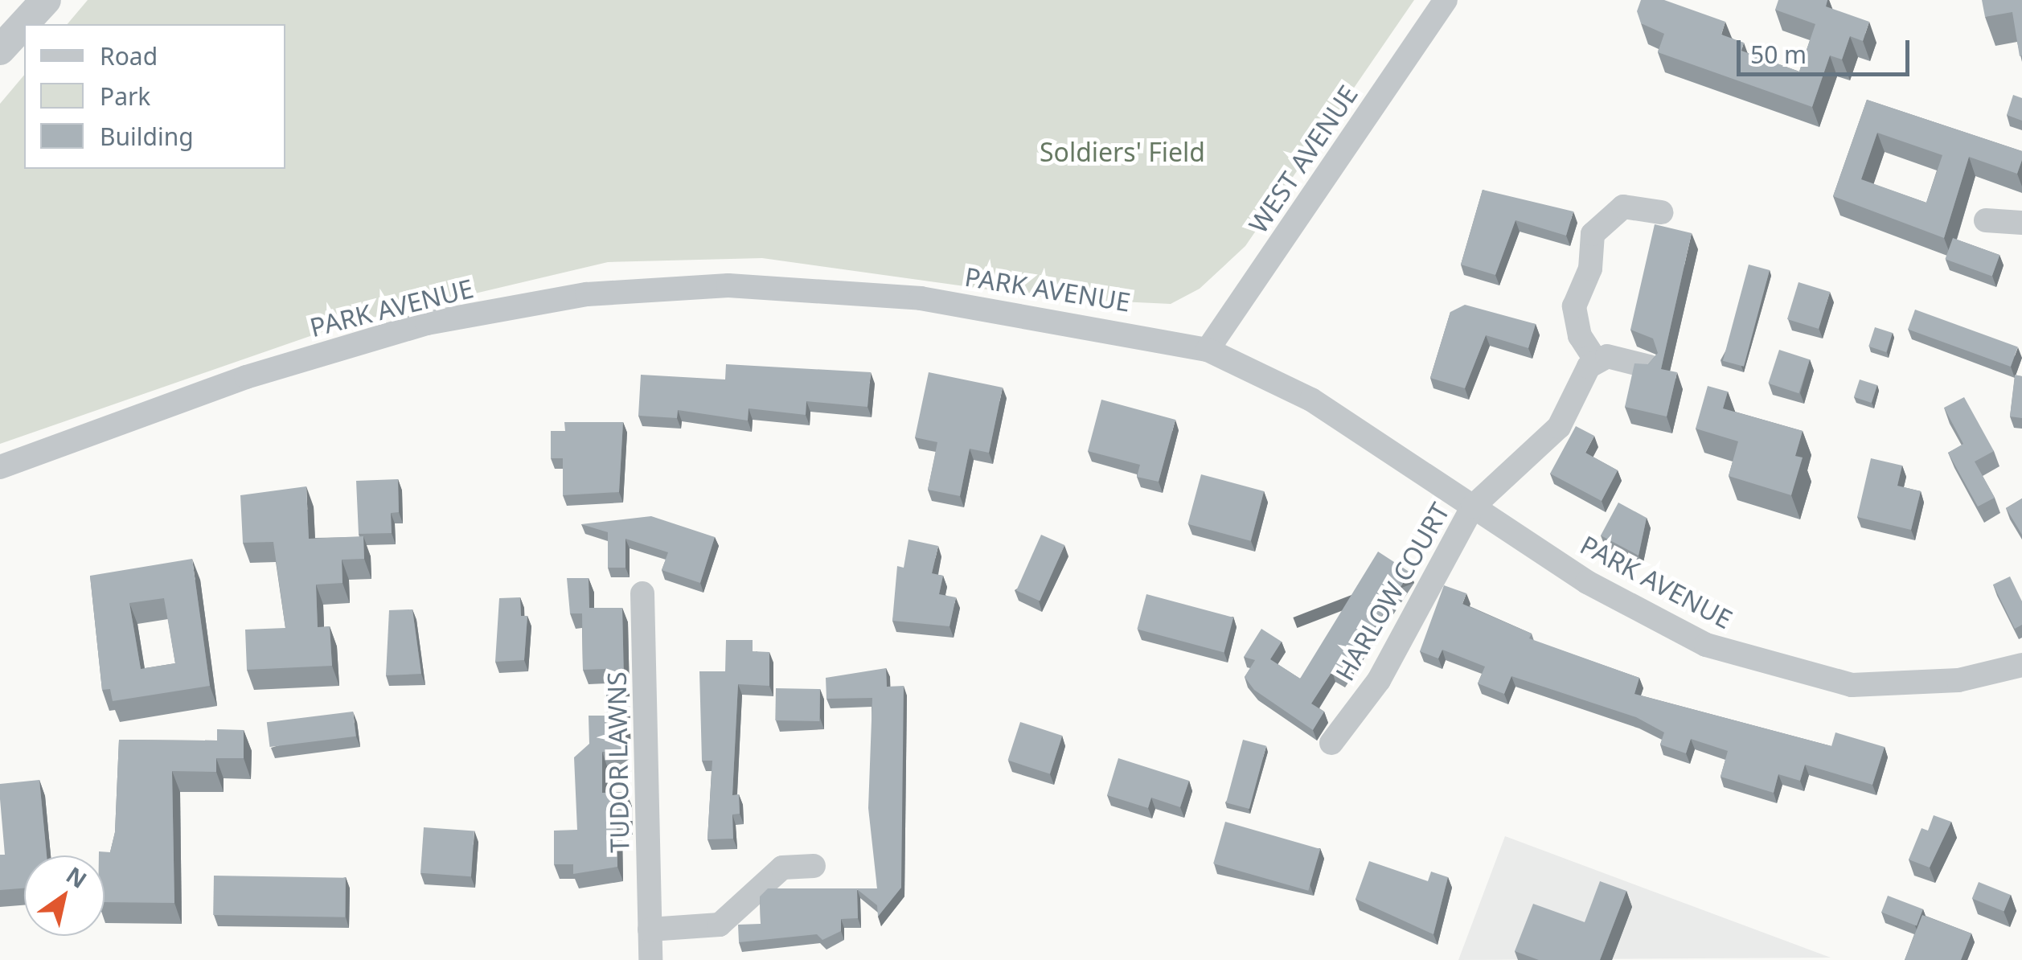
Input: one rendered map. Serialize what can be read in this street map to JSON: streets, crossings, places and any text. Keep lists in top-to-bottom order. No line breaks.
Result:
{"streets":{"street":["WEST AVENUE","PARK AVENUE","HARLOW COURT","TUDOR LAWNS"]},"crossings":[["WEST AVENUE","PARK AVENUE"],["PARK AVENUE","HARLOW COURT"]],"parks":["Soldiers' Field"],"legend":["Road","Park","Building"],"scale_bar":"50 m","north":"top right"}
